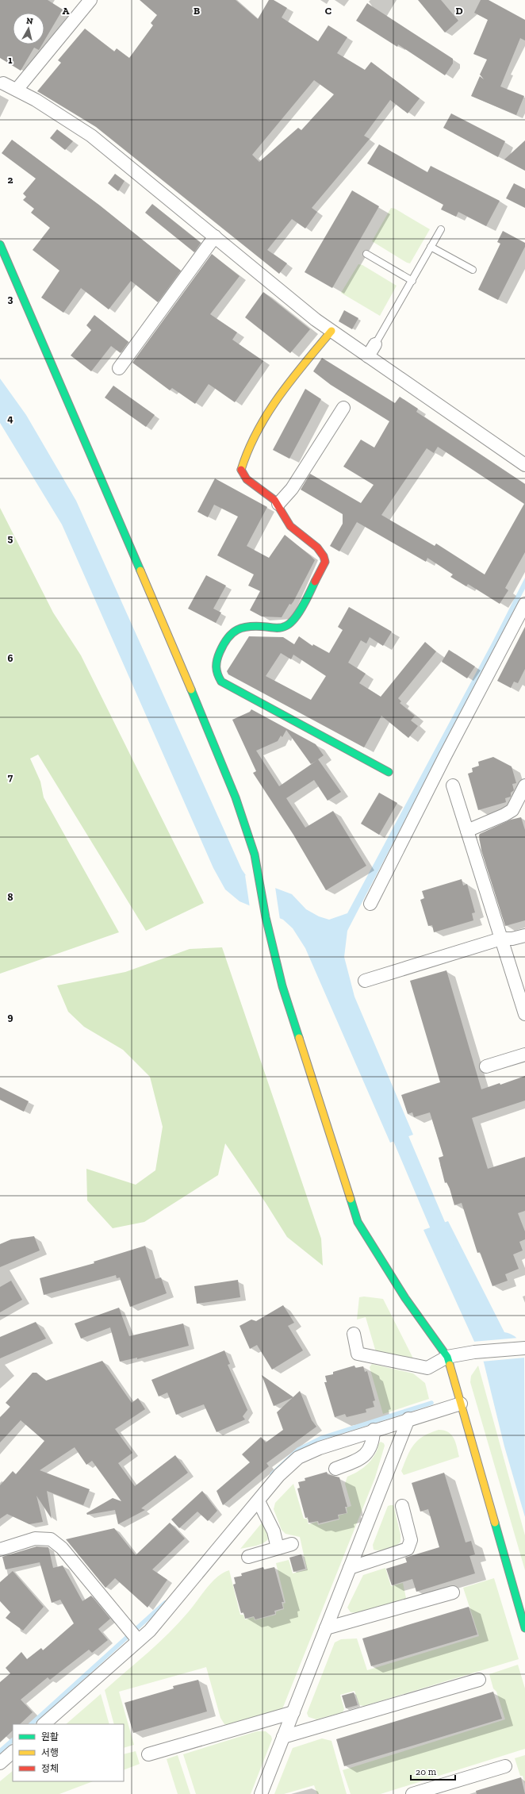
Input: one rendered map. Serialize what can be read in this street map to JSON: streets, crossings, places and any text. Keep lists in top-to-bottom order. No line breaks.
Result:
{"legend":["원활","서행","정체"],"scale_bar":"20 m","north":"top","grid":{"columns":["A","B","C","D"],"rows":["1","2","3","4","5","6","7","8","9"]}}
